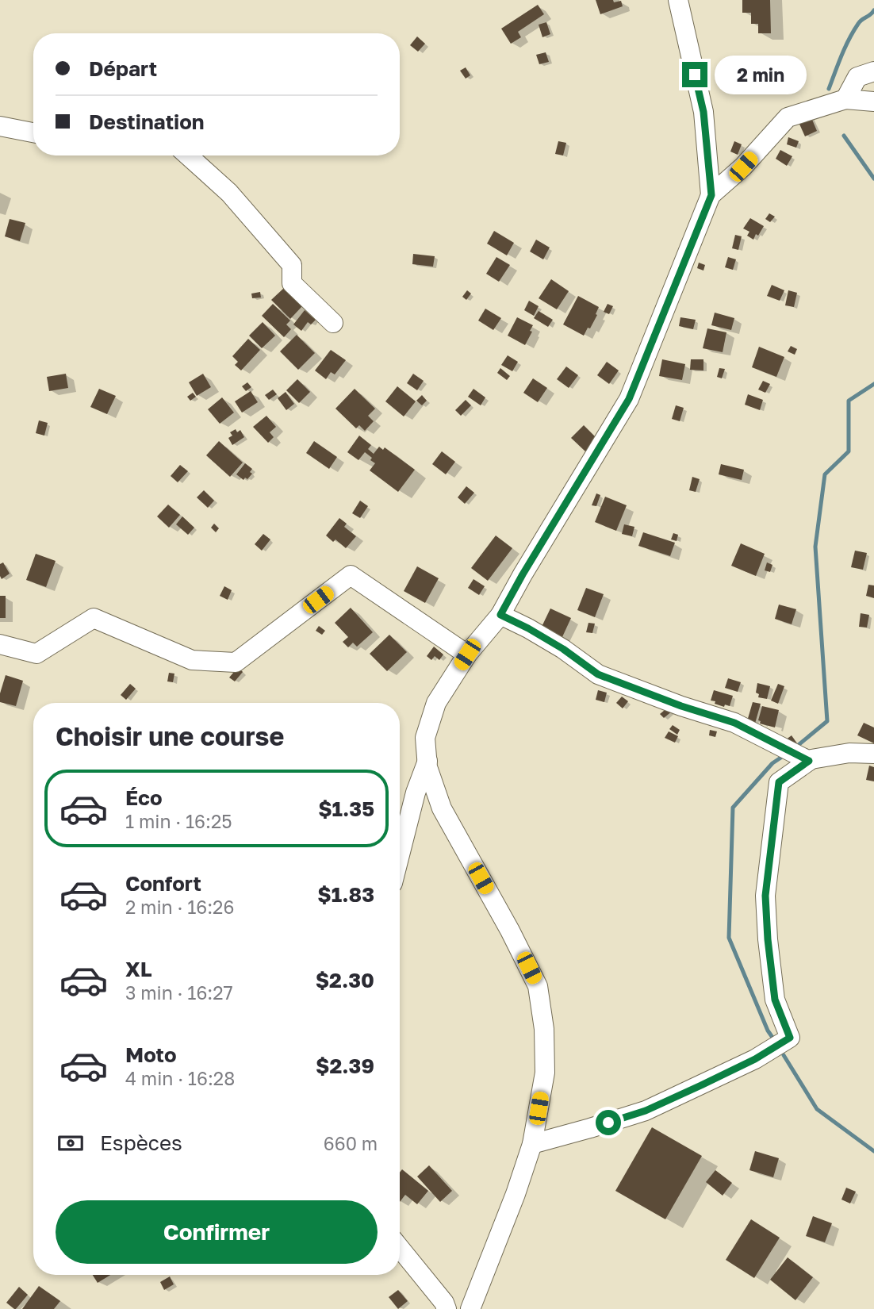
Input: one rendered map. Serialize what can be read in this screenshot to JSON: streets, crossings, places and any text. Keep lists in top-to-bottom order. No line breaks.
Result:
{"page":{"banner":["Départ","Destination"],"bubble":"2 min","heading":"Choisir une course","list":[{"name":"Éco","note":"1 min · 16:25","value":"$1.35"},{"name":"Confort","note":"2 min · 16:26","value":"$1.83"},{"name":"XL","note":"3 min · 16:27","value":"$2.30"},{"name":"Moto","note":"4 min · 16:28","value":"$2.39"}],"pay":["Espèces","660 m"],"buttons":"Confirmer"}}
